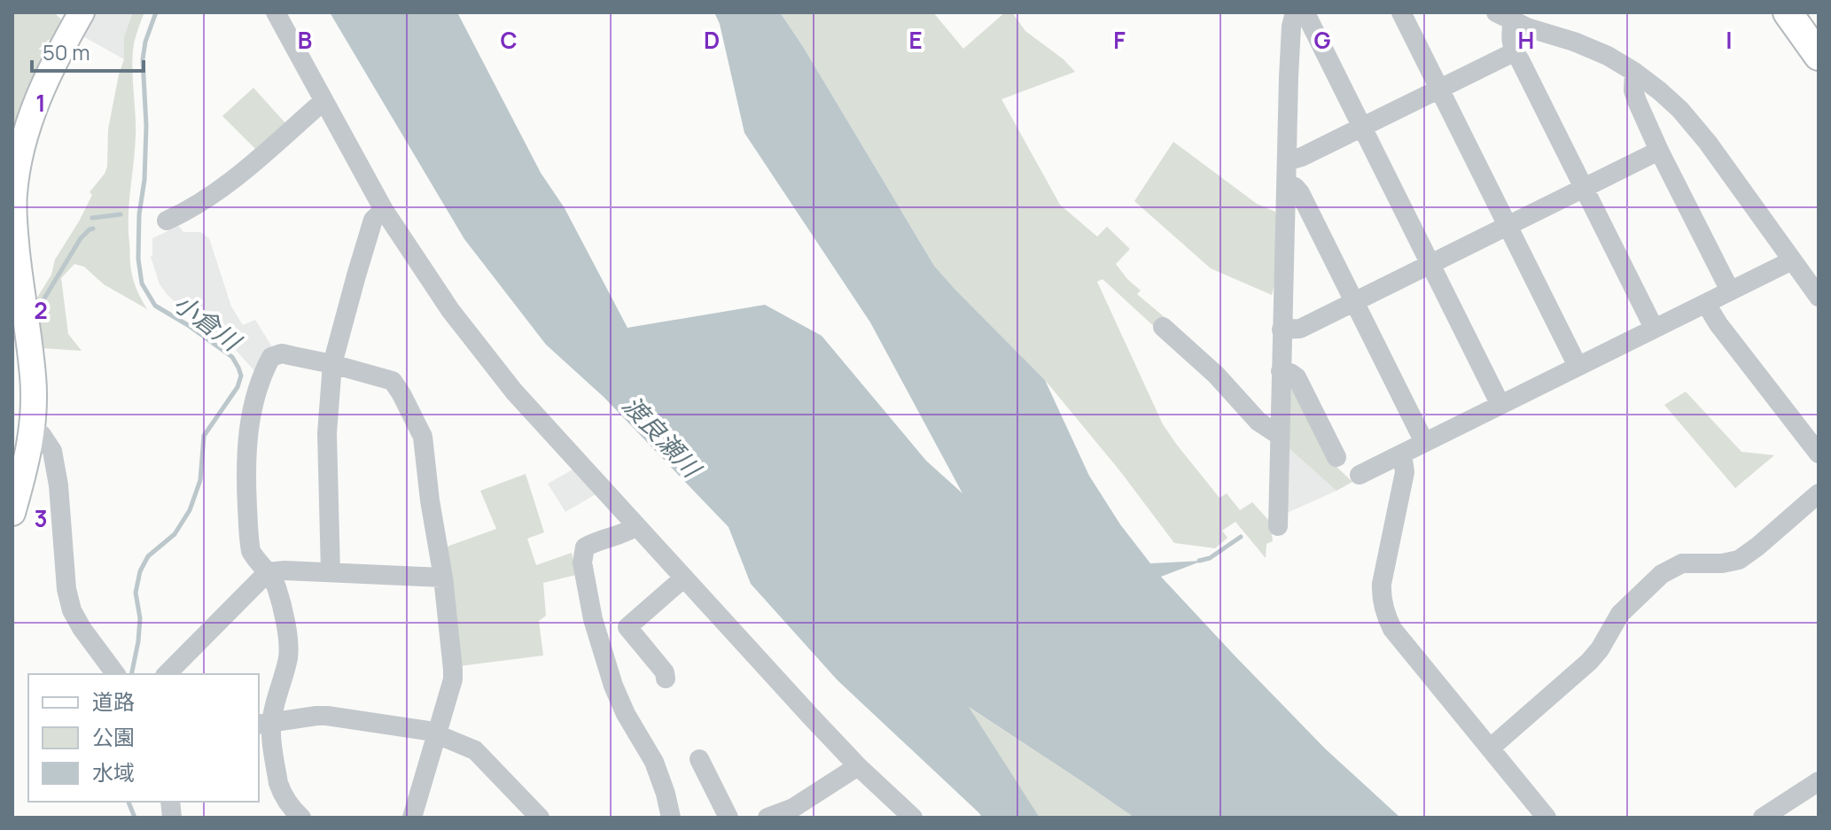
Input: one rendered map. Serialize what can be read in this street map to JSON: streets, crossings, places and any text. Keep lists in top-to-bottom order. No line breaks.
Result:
{"water":["小倉川","渡良瀬川"],"legend":["道路","公園","水域"],"scale_bar":"50 m","grid":{"columns":["B","C","D","E","F","G","H","I"],"rows":["1","2","3"]}}
